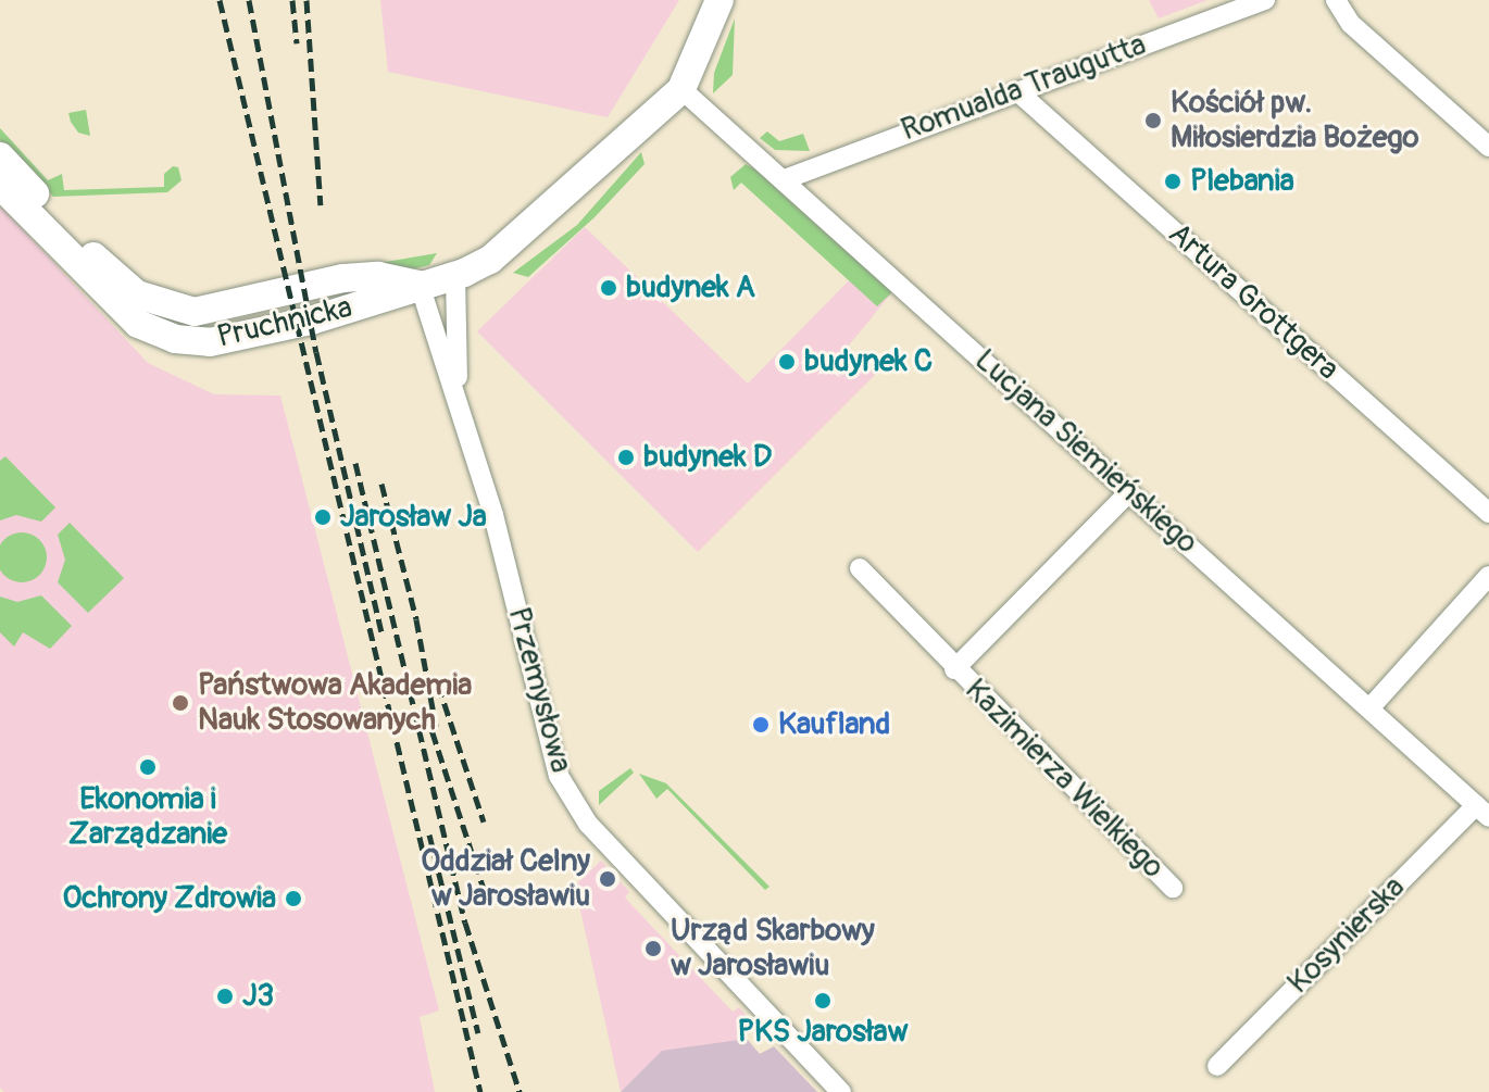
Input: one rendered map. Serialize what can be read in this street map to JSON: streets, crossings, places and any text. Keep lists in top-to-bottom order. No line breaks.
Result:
{"streets":{"main road":["Pruchnicka"],"street":["Romualda Traugutta","Artura Grottgera","Lucjana Siemieńskiego","Przemysłowa","Kazimierza Wielkiego","Kosynierska"]},"crossings":[["Romualda Traugutta","Artura Grottgera"],["Romualda Traugutta","Lucjana Siemieńskiego"],["Pruchnicka","Lucjana Siemieńskiego"],["Lucjana Siemieńskiego","Kazimierza Wielkiego"],["Lucjana Siemieńskiego","Kosynierska"]],"places":["Kościół pw. Miłosierdzia Bożego","Plebania","budynek A","budynek C","budynek D","Jarosław Ja","Państwowa Akademia Nauk Stosowanych","Kaufland","Ekonomia i Zarządzanie","Oddział Celny w Jarosławiu","Ochrony Zdrowia","Urząd Skarbowy w Jarosławiu","J3","PKS Jarosław"]}
